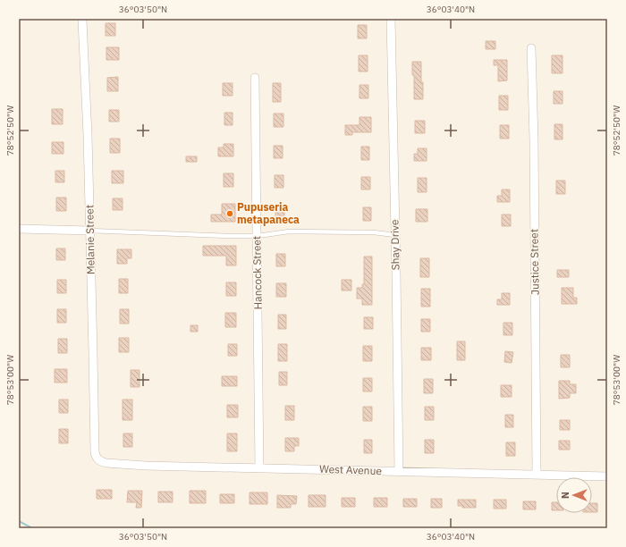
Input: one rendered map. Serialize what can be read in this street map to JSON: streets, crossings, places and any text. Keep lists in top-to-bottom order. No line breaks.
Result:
{"streets":{"street":["Melanie Street","Shay Drive","Justice Street","Hancock Street","West Avenue"]},"crossings":[["Melanie Street","West Avenue"],["Shay Drive","West Avenue"],["Justice Street","West Avenue"],["Hancock Street","West Avenue"]],"places":["Pupuseria metapaneca"],"north":"left","coordinates":["36°03'50\"N","36°03'40\"N","78°52'50\"W","78°53'00\"W"]}
